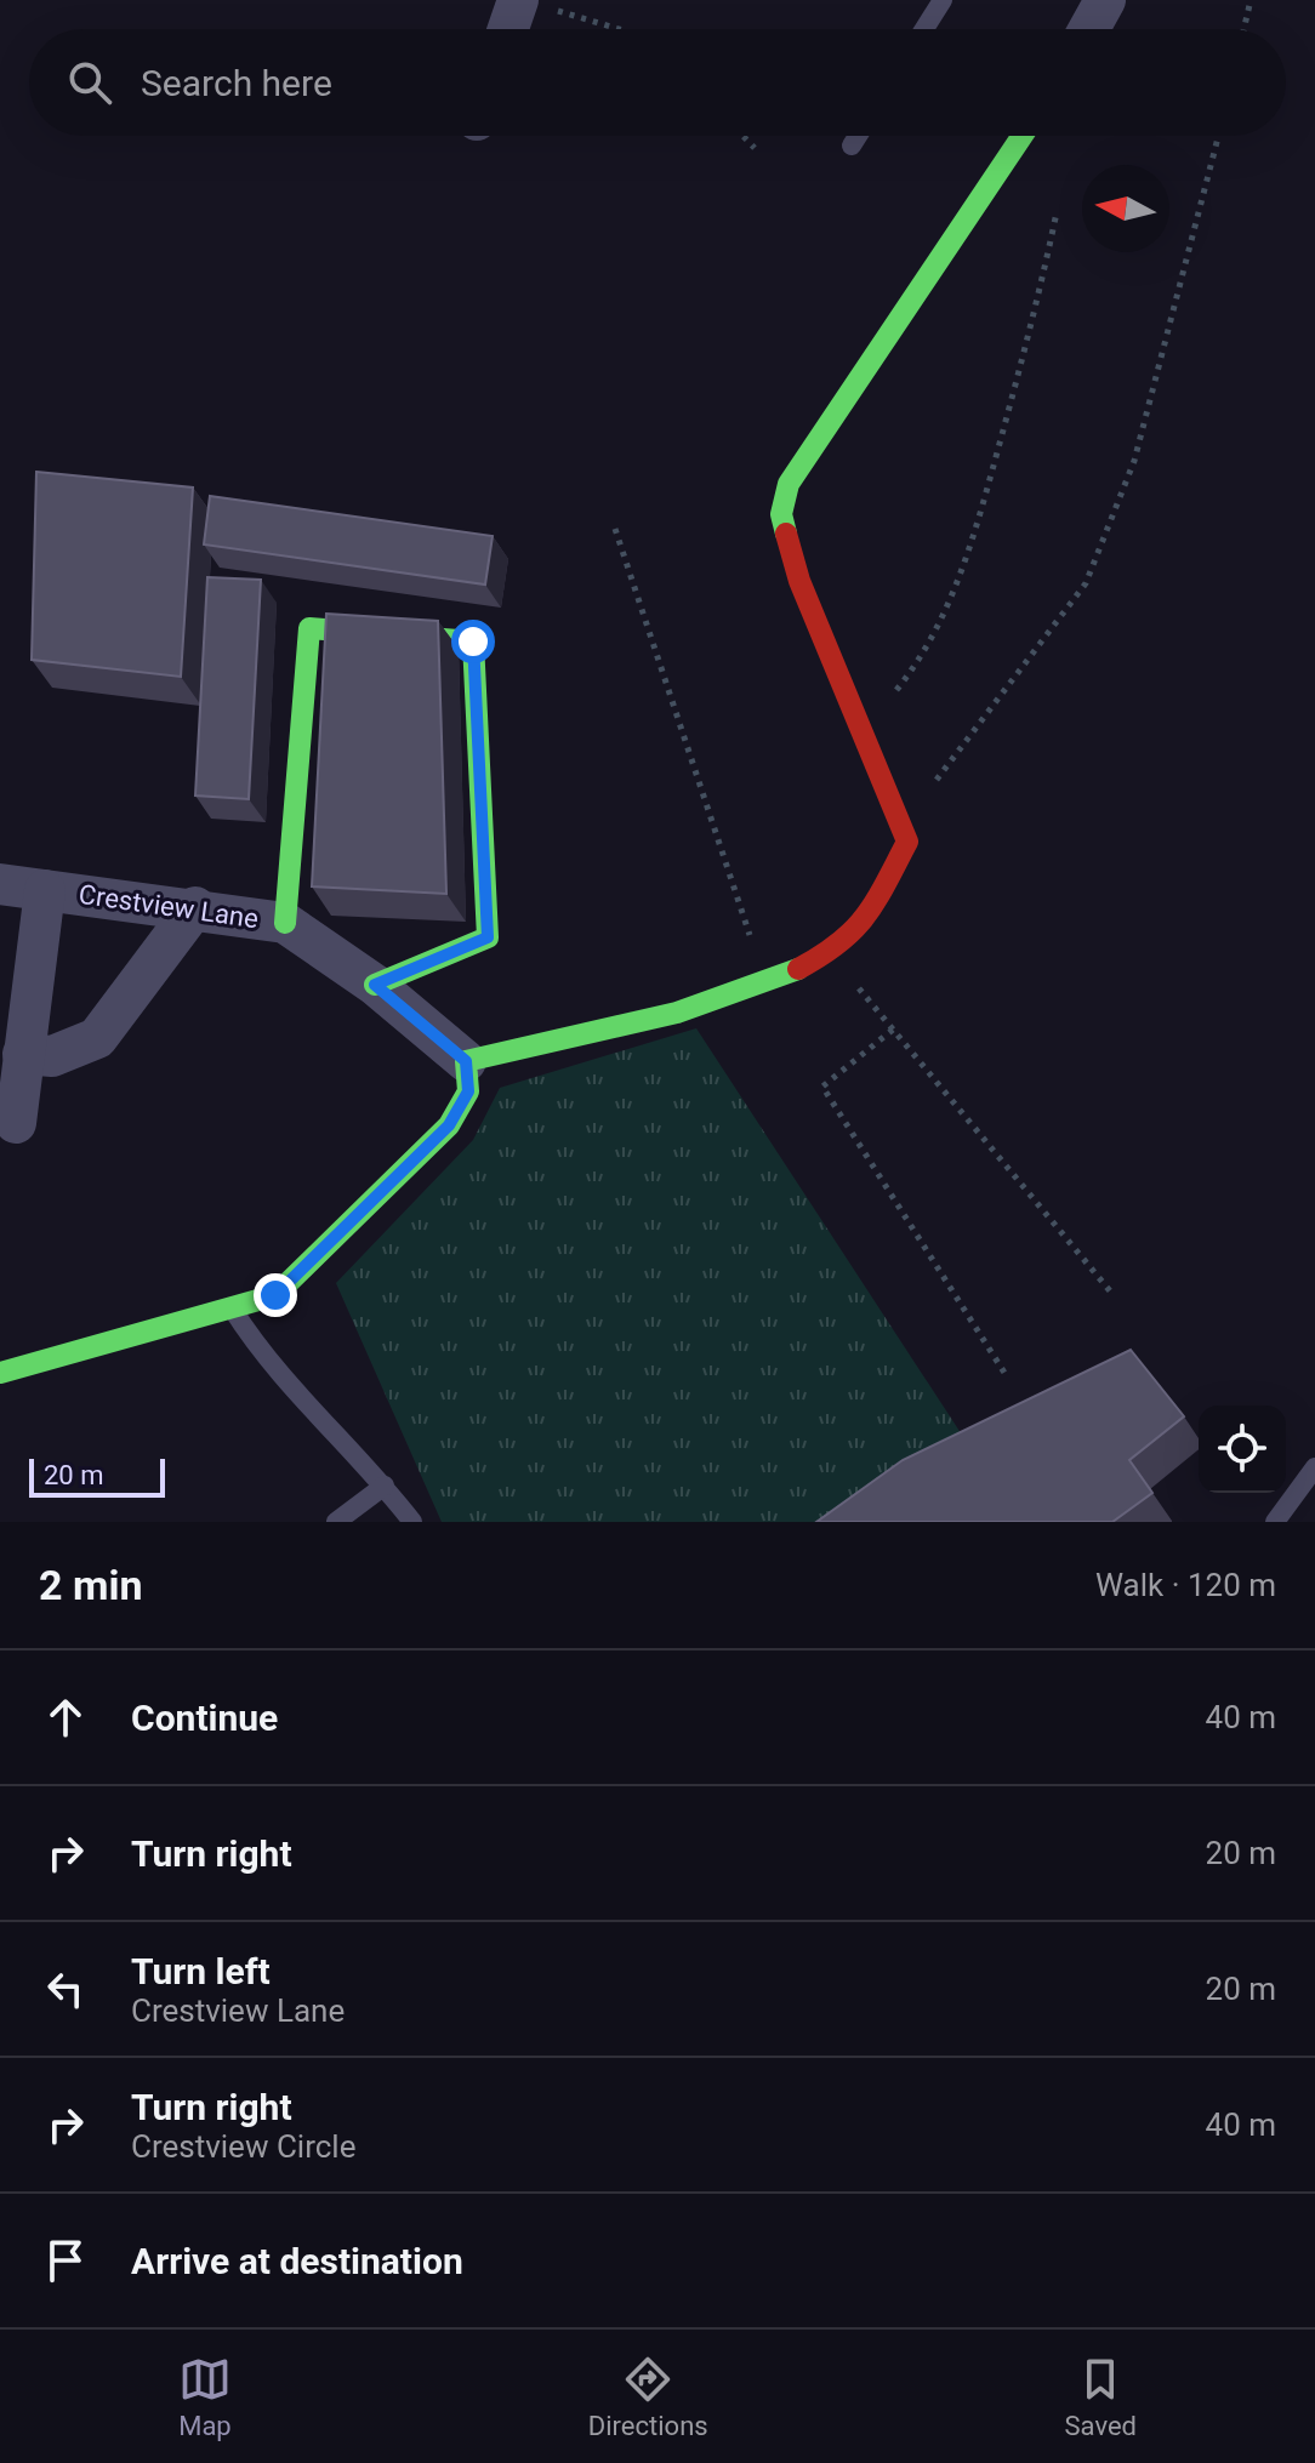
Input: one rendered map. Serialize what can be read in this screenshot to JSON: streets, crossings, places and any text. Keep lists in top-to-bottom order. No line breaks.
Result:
{"streets":{"street":["Crestview Lane"]},"scale_bar":"20 m","north":"left","page":{"search":"Search here","scale":"20 m","heading":["2 min","Walk · 120 m"],"list":[["Continue","40 m"],["Turn right","20 m"],["Turn left","Crestview Lane","20 m"],["Turn right","Crestview Circle","40 m"],"Arrive at destination"],"nav":["Map","Directions","Saved"]}}
